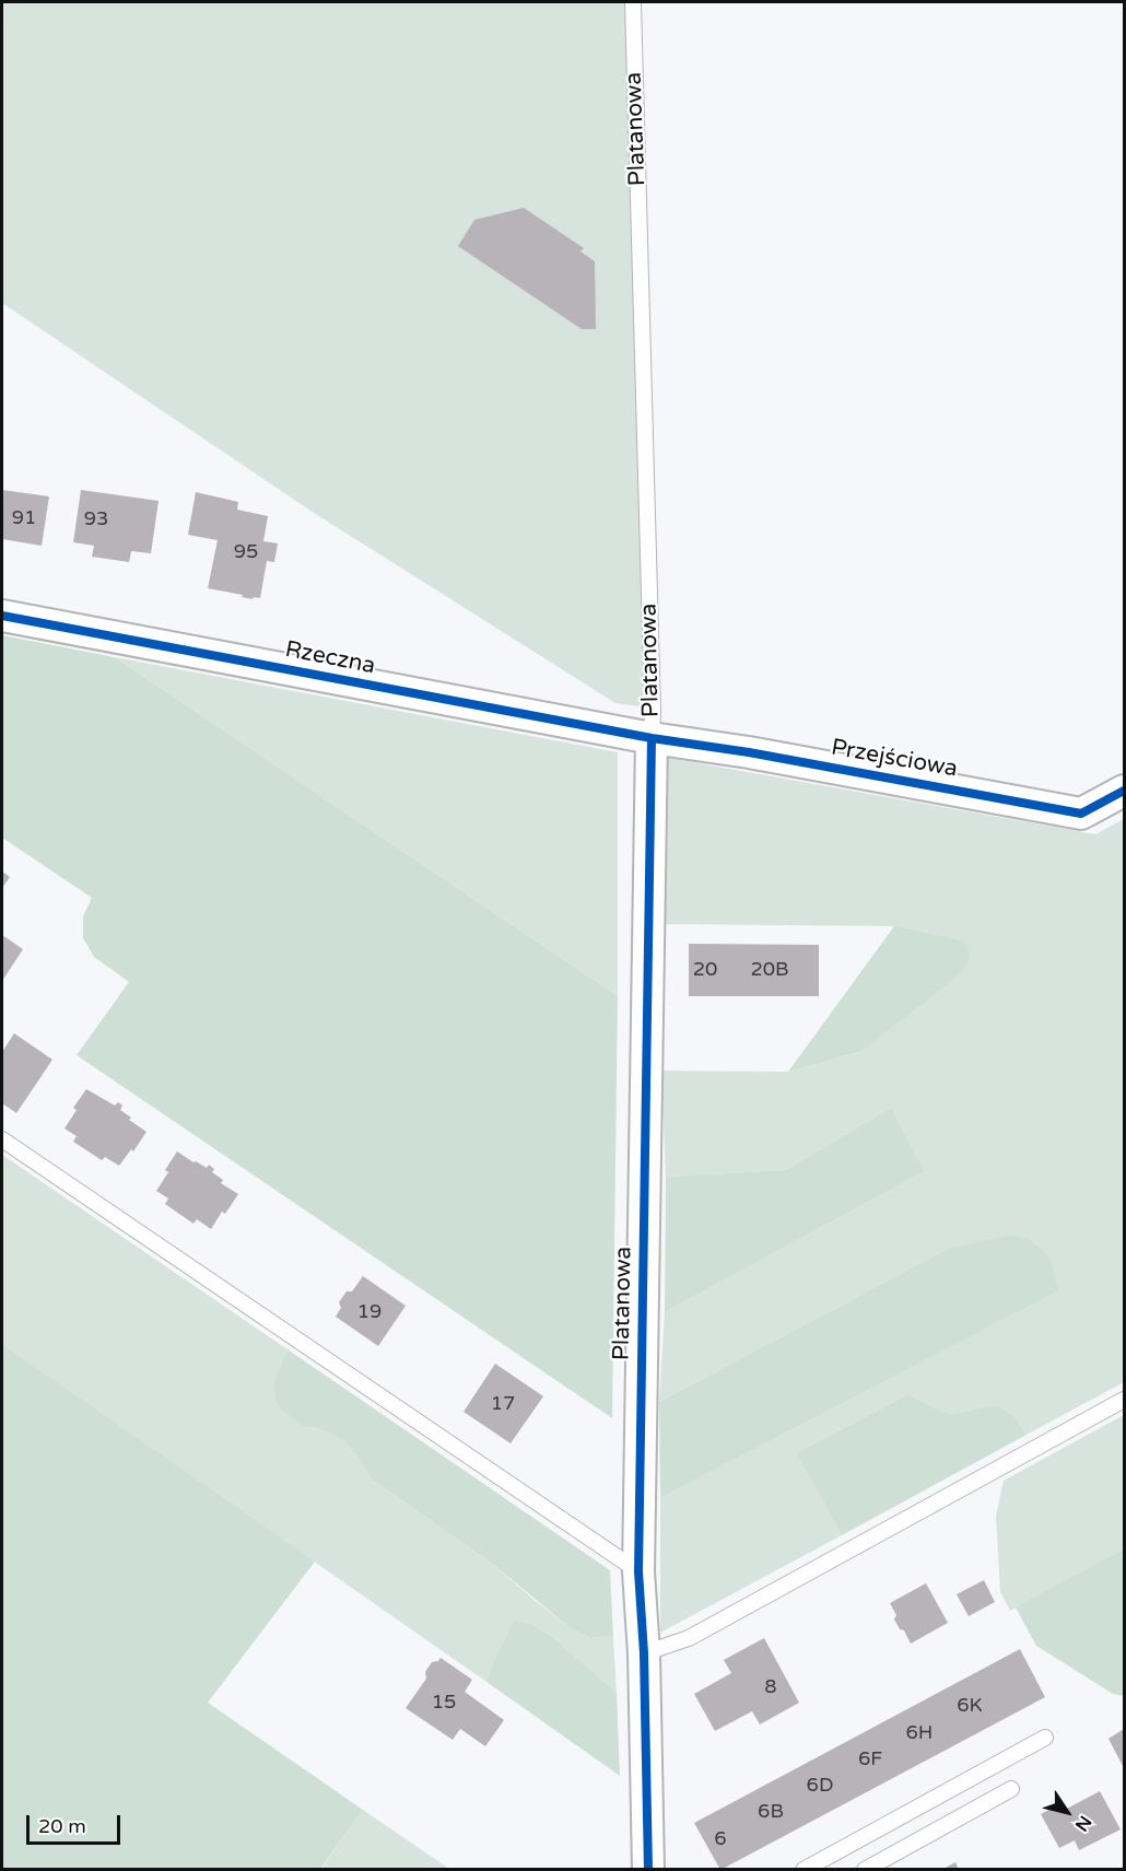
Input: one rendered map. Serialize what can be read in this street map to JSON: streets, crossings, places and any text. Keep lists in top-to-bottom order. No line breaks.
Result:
{"streets":{"street":["Platanowa","Rzeczna","Przejściowa"]},"crossings":[["Platanowa","Rzeczna"],["Platanowa","Przejściowa"],["Rzeczna","Przejściowa"]],"house_numbers":["91","93","95","20","20B","19","17","8","15","6K","6H","6F","6D","6B","6"],"scale_bar":"20 m","north":"bottom right"}
